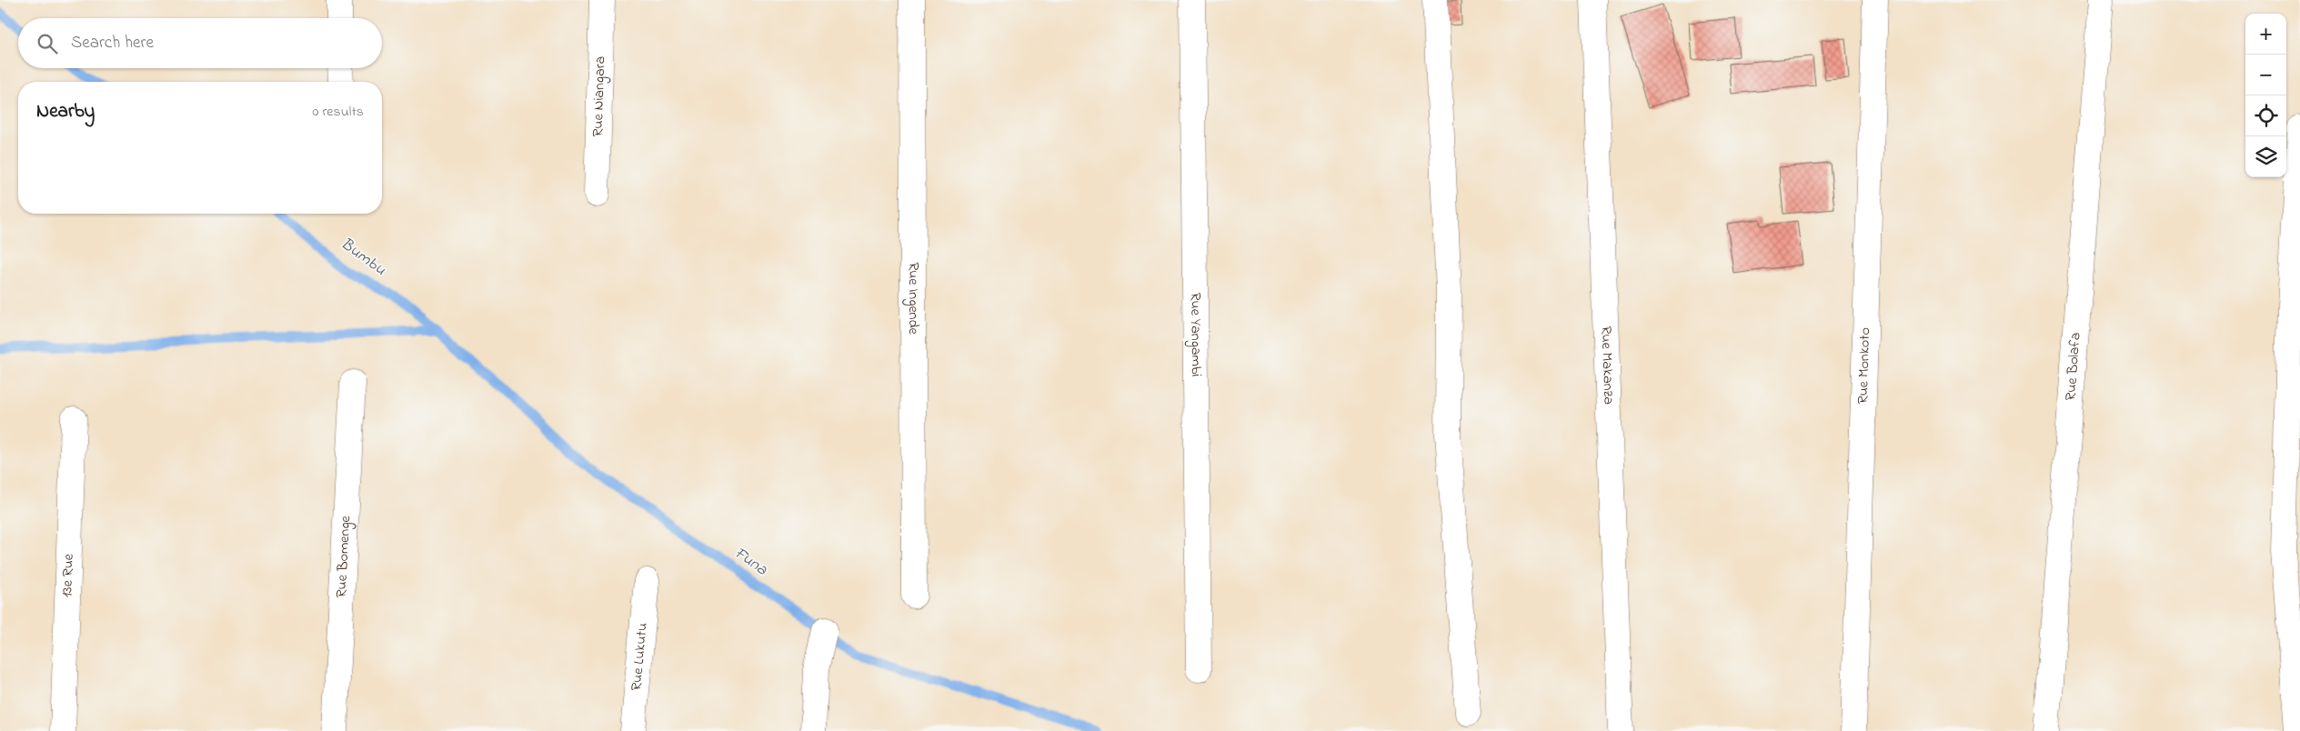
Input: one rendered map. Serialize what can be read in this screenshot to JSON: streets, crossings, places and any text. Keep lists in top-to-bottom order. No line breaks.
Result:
{"streets":{"street":["Rue Niangara","Rue Ingende","Rue Yangambi","Rue Makanza","Rue Monkoto","Rue Bolafa","Rue Bomenge","13e Rue","Rue Lukutu"]},"water":["Bumbu","Funa"],"page":{"map_buttons":["+","−"],"search":"Search here","heading":["Nearby","0 results"]}}
